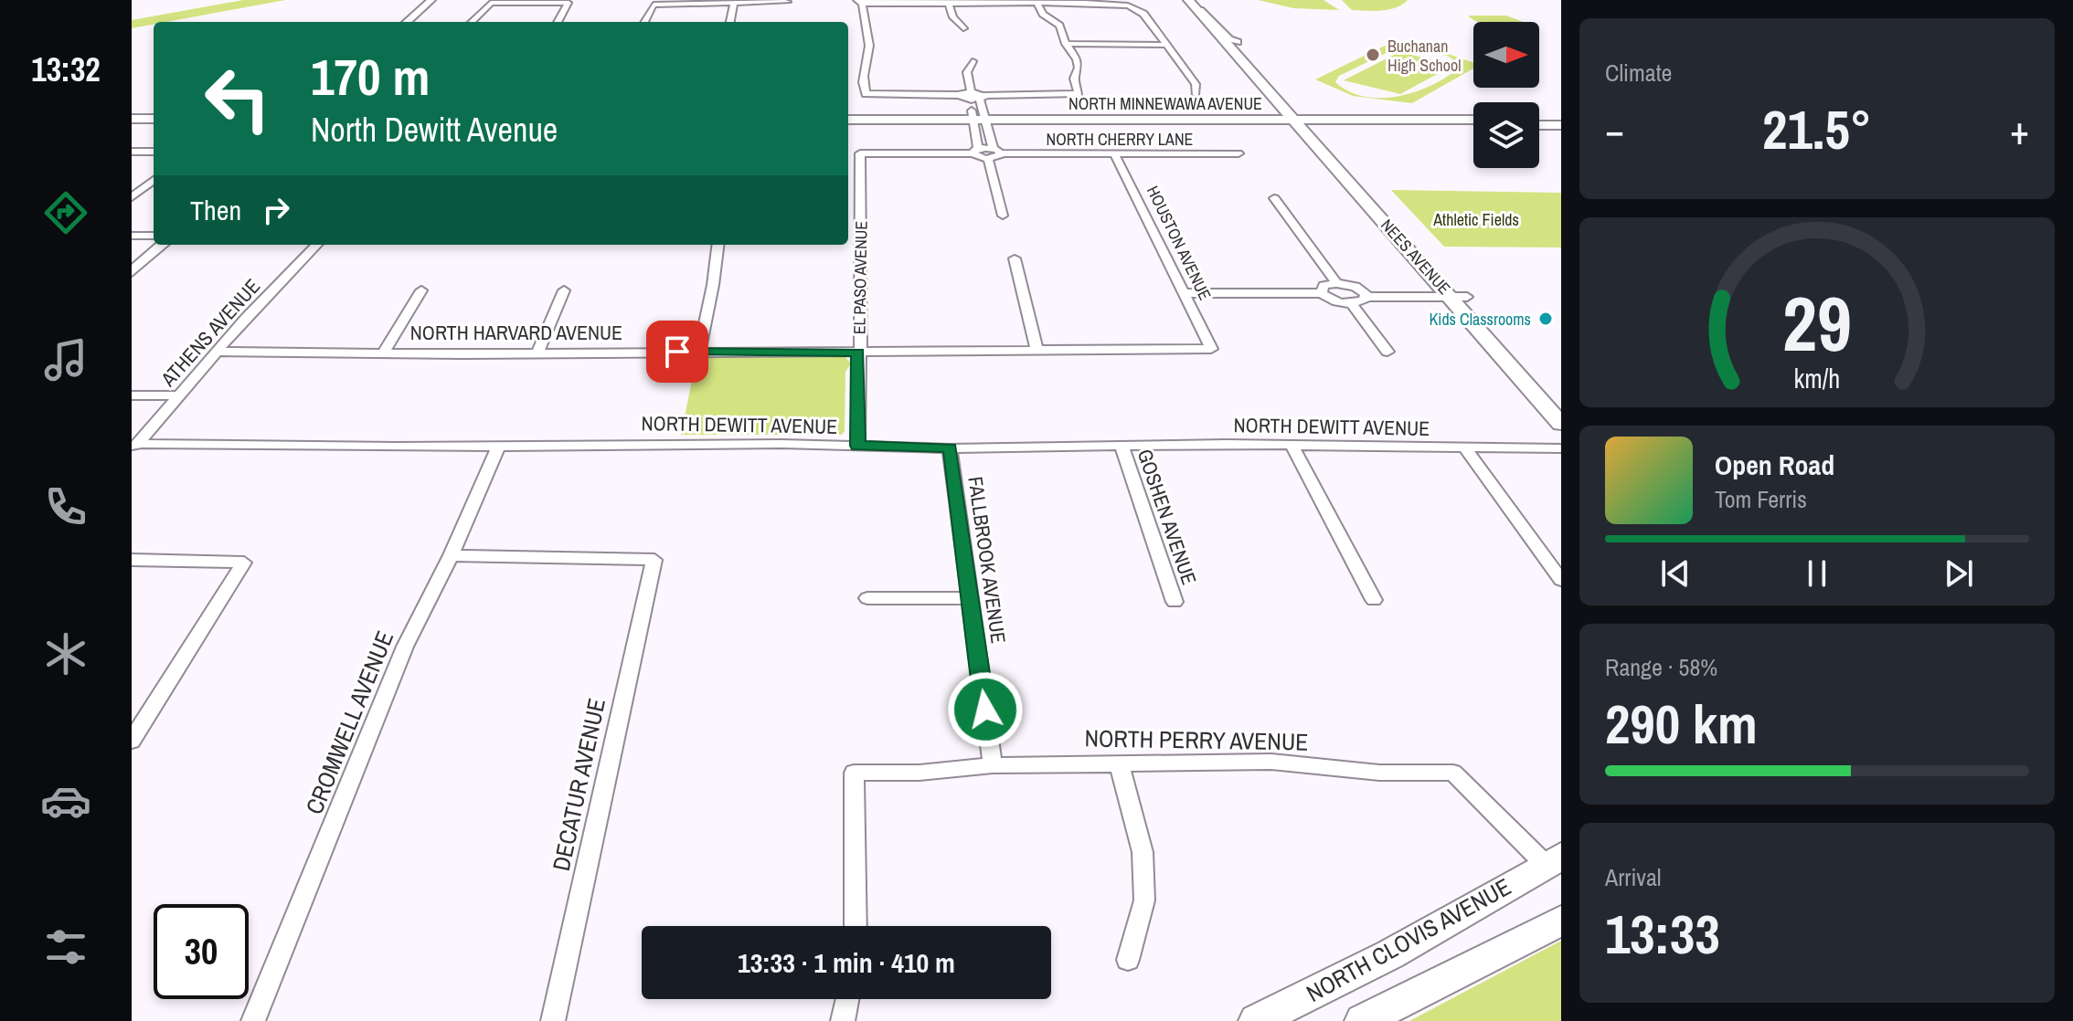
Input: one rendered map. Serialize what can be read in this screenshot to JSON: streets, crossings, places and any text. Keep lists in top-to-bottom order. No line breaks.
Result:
{"streets":{"main road":["NORTH MINNEWAWA AVENUE","NEES AVENUE","NORTH CLOVIS AVENUE"],"street":["NORTH CHERRY LANE","HOUSTON AVENUE","EL PASO AVENUE","ATHENS AVENUE","NORTH HARVARD AVENUE","NORTH DEWITT AVENUE","GOSHEN AVENUE","FALLBROOK AVENUE","CROMWELL AVENUE","NORTH PERRY AVENUE","DECATUR AVENUE"]},"crossings":[["NORTH MINNEWAWA AVENUE","NEES AVENUE"],["NORTH CHERRY LANE","HOUSTON AVENUE"],["NORTH CHERRY LANE","EL PASO AVENUE"],["HOUSTON AVENUE","NORTH HARVARD AVENUE"],["EL PASO AVENUE","NORTH HARVARD AVENUE"],["EL PASO AVENUE","NORTH DEWITT AVENUE"],["ATHENS AVENUE","NORTH HARVARD AVENUE"],["ATHENS AVENUE","NORTH DEWITT AVENUE"],["NORTH DEWITT AVENUE","GOSHEN AVENUE"],["NORTH DEWITT AVENUE","FALLBROOK AVENUE"],["NORTH DEWITT AVENUE","CROMWELL AVENUE"],["FALLBROOK AVENUE","NORTH PERRY AVENUE"],["CROMWELL AVENUE","DECATUR AVENUE"],["NORTH PERRY AVENUE","NORTH CLOVIS AVENUE"]],"parks":["Athletic Fields"],"places":["Buchanan High School","Kids Classrooms"],"north":"right","page":{"tabs":"13:32","tile":["Climate",["Range · 58%","290 km"],["Arrival","13:33"]],"turn":["170 m","North Dewitt Avenue"],"heat":["−","21.5°","+"],"then":"Then","song":["Open Road","Tom Ferris"],"limit":"30","trip":"13:33 · 1 min · 410 m","gauge":["29","km/h"]}}
